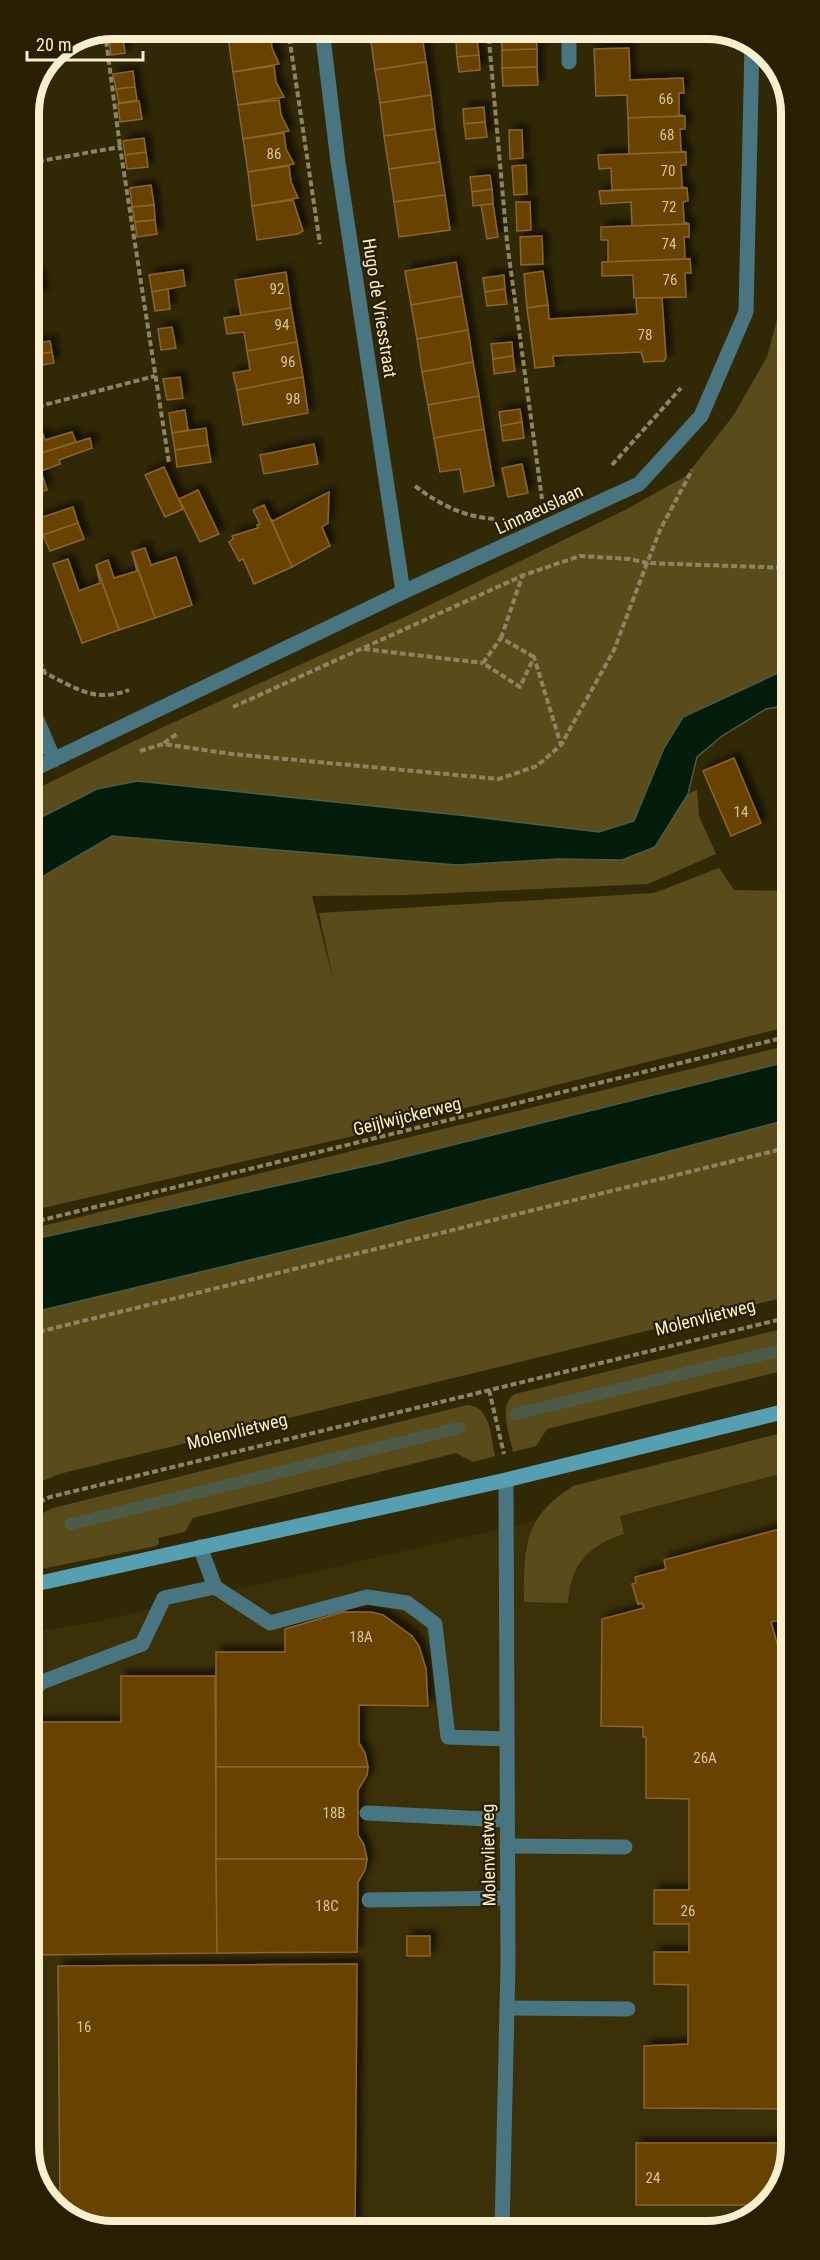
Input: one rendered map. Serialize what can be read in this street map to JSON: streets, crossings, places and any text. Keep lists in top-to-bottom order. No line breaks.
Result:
{"streets":{"street":["Hugo de Vriesstraat","Linnaeuslaan","Molenvlietweg"],"path":["Geijlwijckerweg"]},"crossings":[["Hugo de Vriesstraat","Linnaeuslaan"]],"house_numbers":["66","68","86","70","72","74","76","92","94","78","96","98","14","18A","26A","18B","18C","26","16","24"],"scale_bar":"20 m"}
